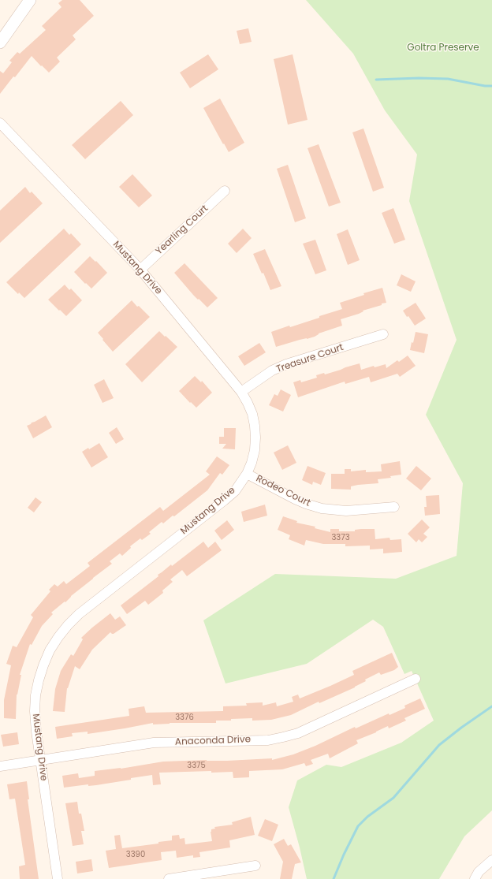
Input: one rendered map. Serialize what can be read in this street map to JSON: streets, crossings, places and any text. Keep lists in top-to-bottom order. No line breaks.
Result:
{"streets":{"street":["Yearling Court","Mustang Drive","Treasure Court","Rodeo Court","Anaconda Drive"]},"crossings":[["Yearling Court","Mustang Drive"],["Mustang Drive","Treasure Court"],["Mustang Drive","Rodeo Court"],["Mustang Drive","Anaconda Drive"]],"parks":["Goltra Preserve"],"house_numbers":["3373","3376","3375","3390"]}
